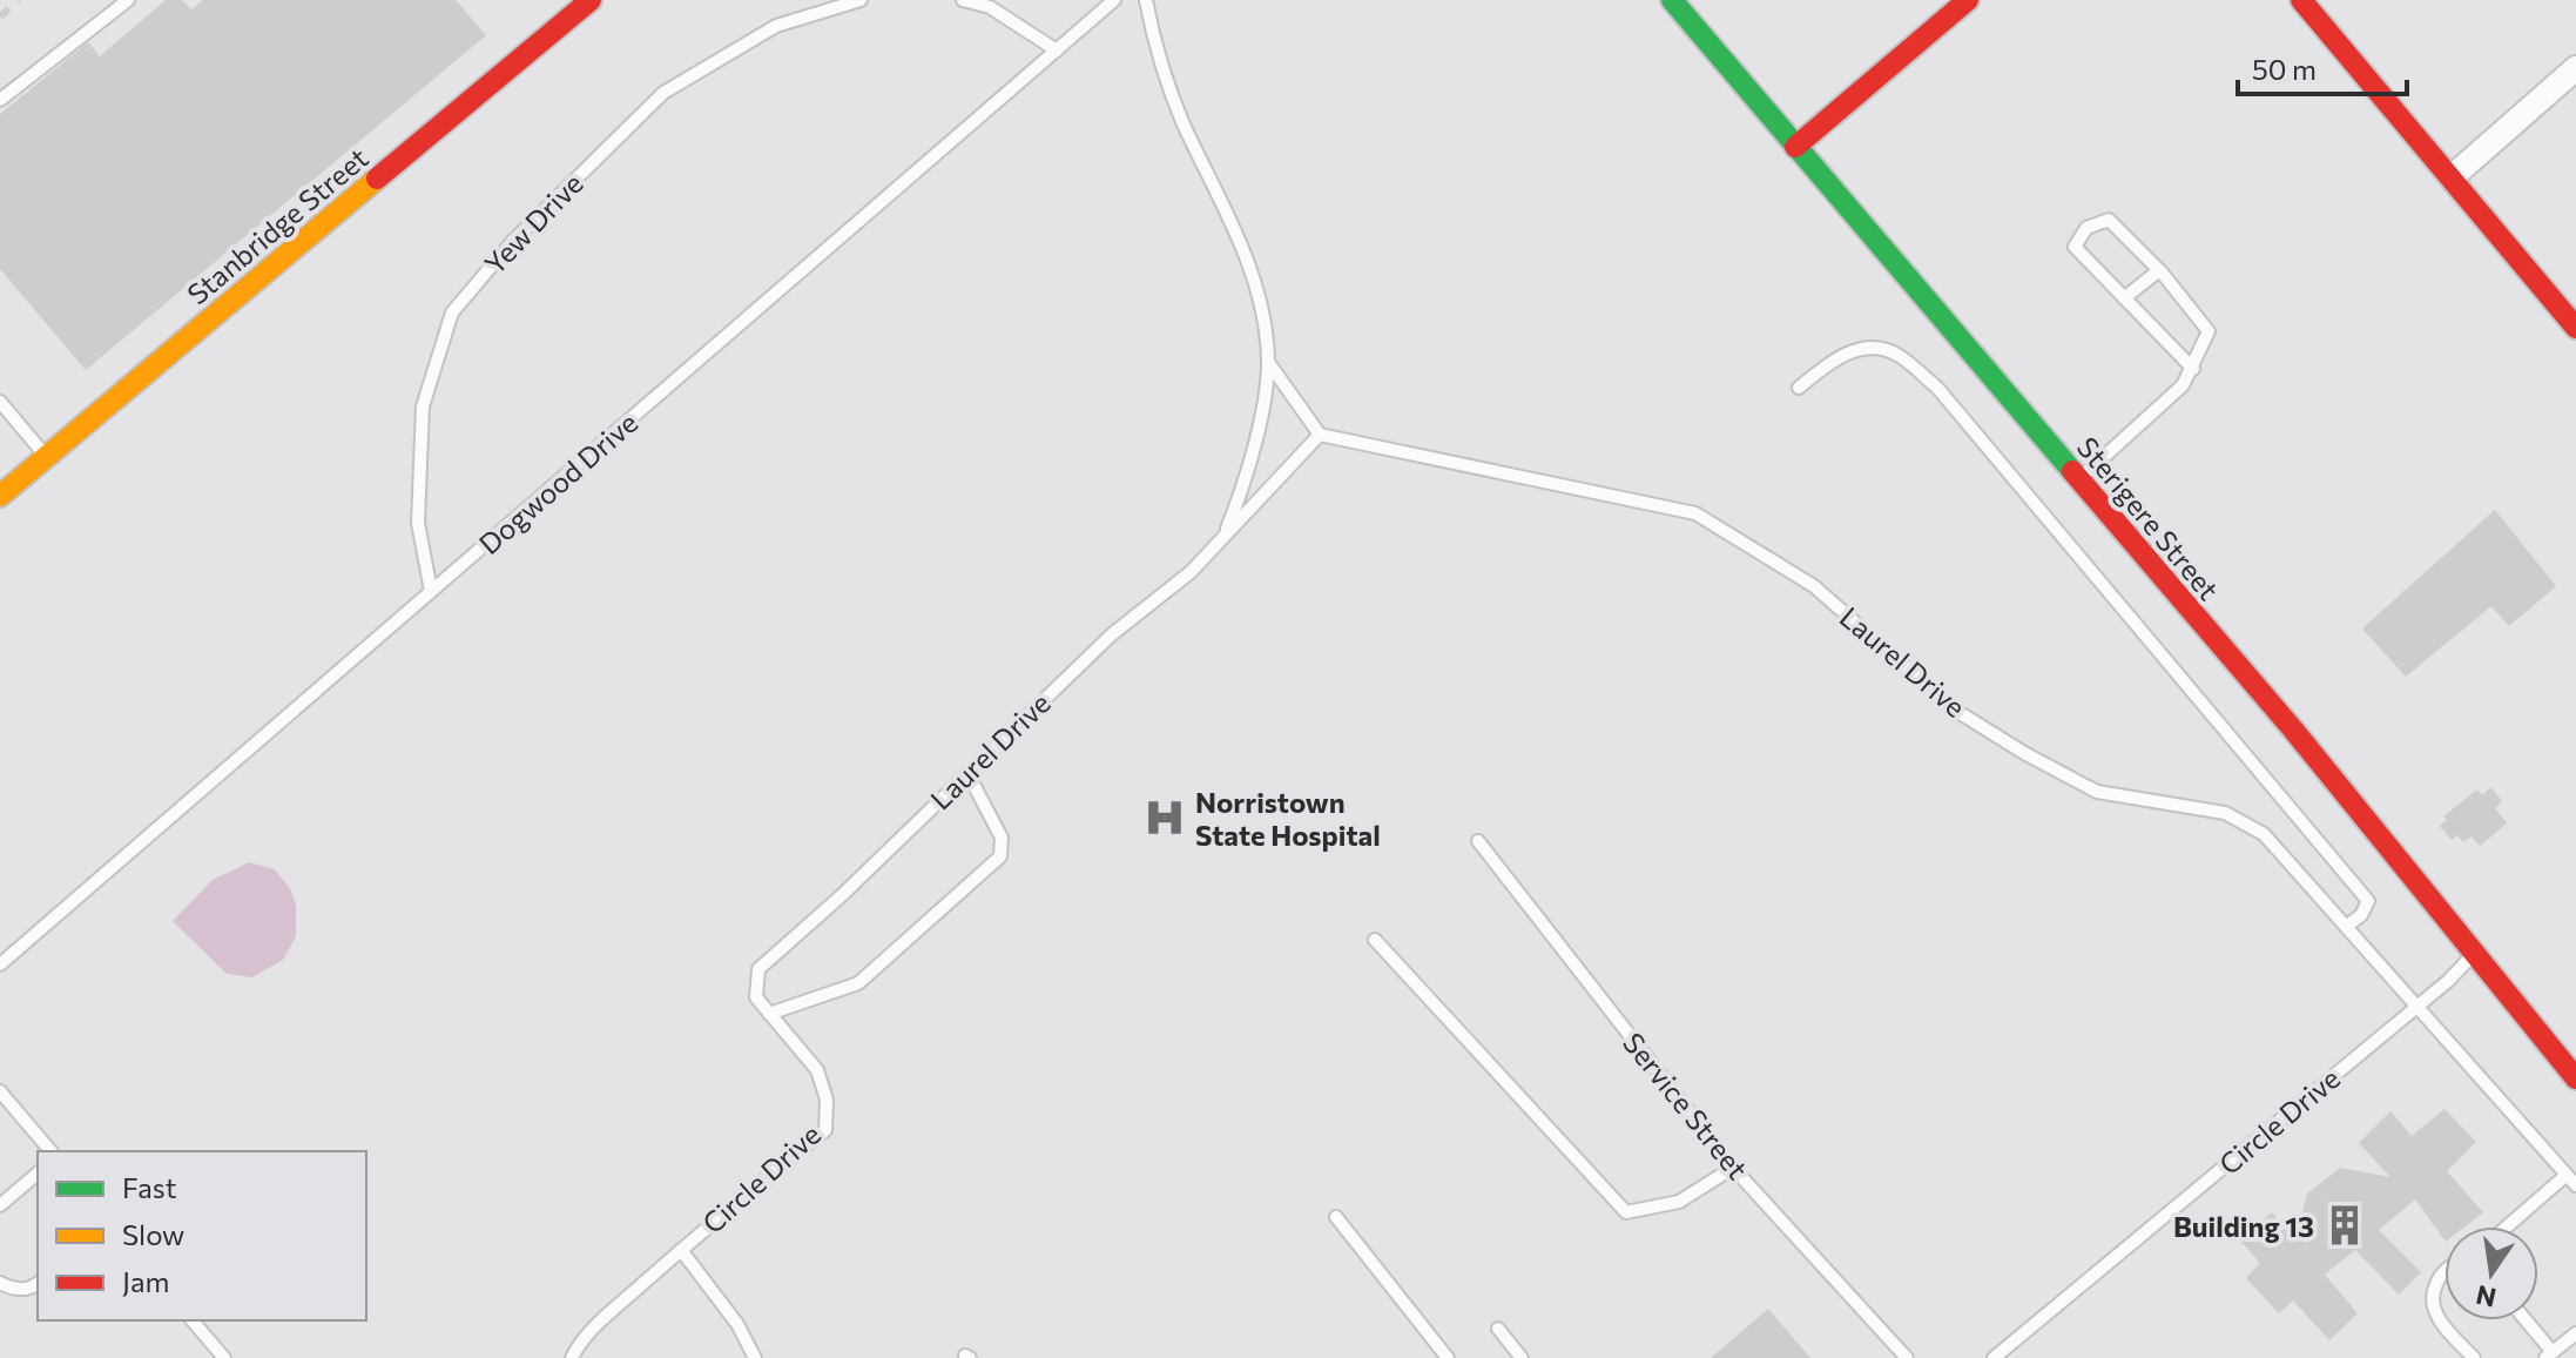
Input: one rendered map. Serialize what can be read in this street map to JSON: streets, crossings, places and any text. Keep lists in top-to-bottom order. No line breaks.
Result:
{"streets":{"street":["Stanbridge Street","Sterigere Street"],"lane":["Yew Drive","Dogwood Drive","Laurel Drive","Service Street","Circle Drive"]},"crossings":[["Yew Drive","Dogwood Drive"],["Sterigere Street","Circle Drive"],["Laurel Drive","Circle Drive"]],"places":{"hospital":["Norristown State Hospital"],"building":["Building 13"]},"legend":["Fast","Slow","Jam"],"scale_bar":"50 m","north":"bottom"}
